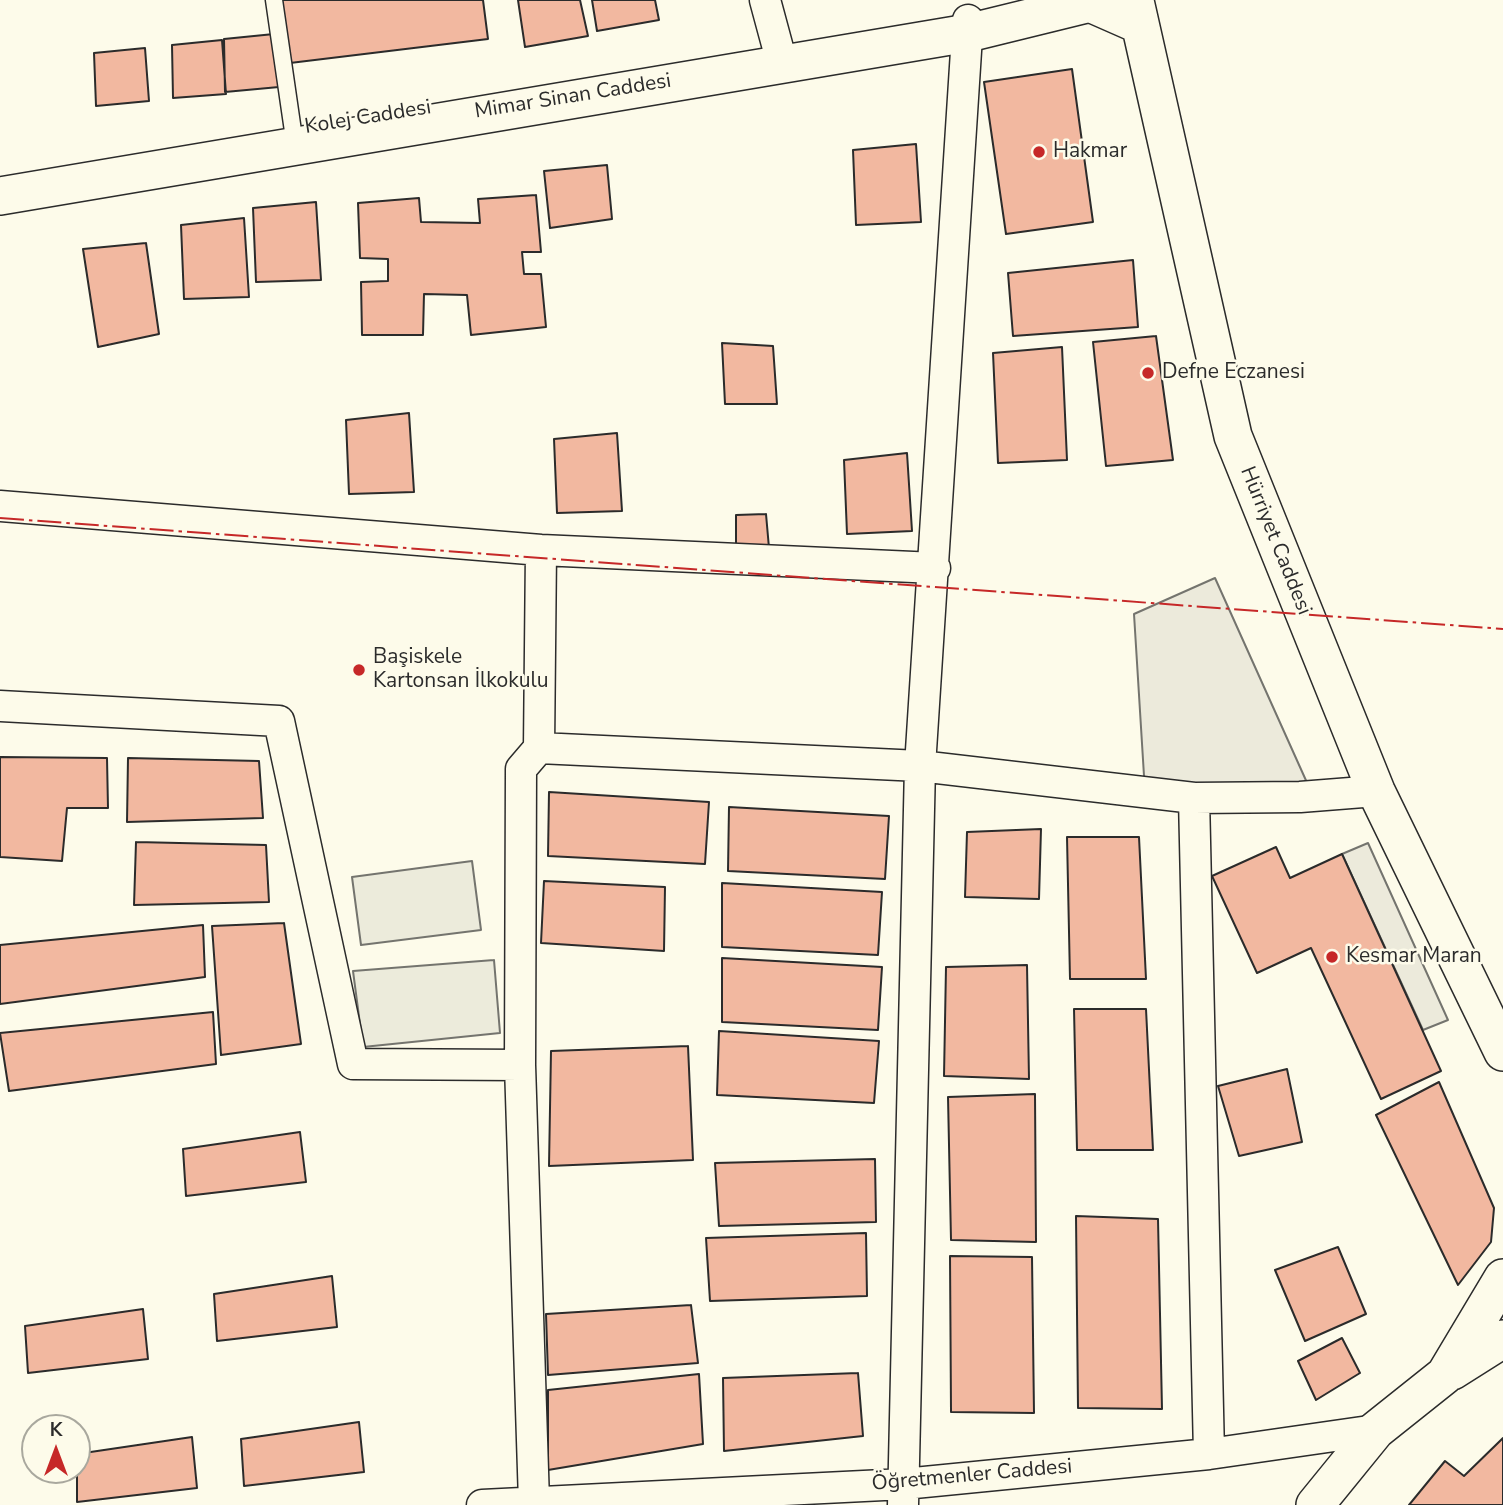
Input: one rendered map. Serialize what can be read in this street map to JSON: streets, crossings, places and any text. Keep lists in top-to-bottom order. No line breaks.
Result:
{"streets":{"street":["Kolej Caddesi","Hürriyet Caddesi","Öğretmenler Caddesi"]},"places":["Hakmar","Defne Eczanesi","Başiskele Kartonsan İlkokulu","Kesmar Maran"],"north":"top"}
